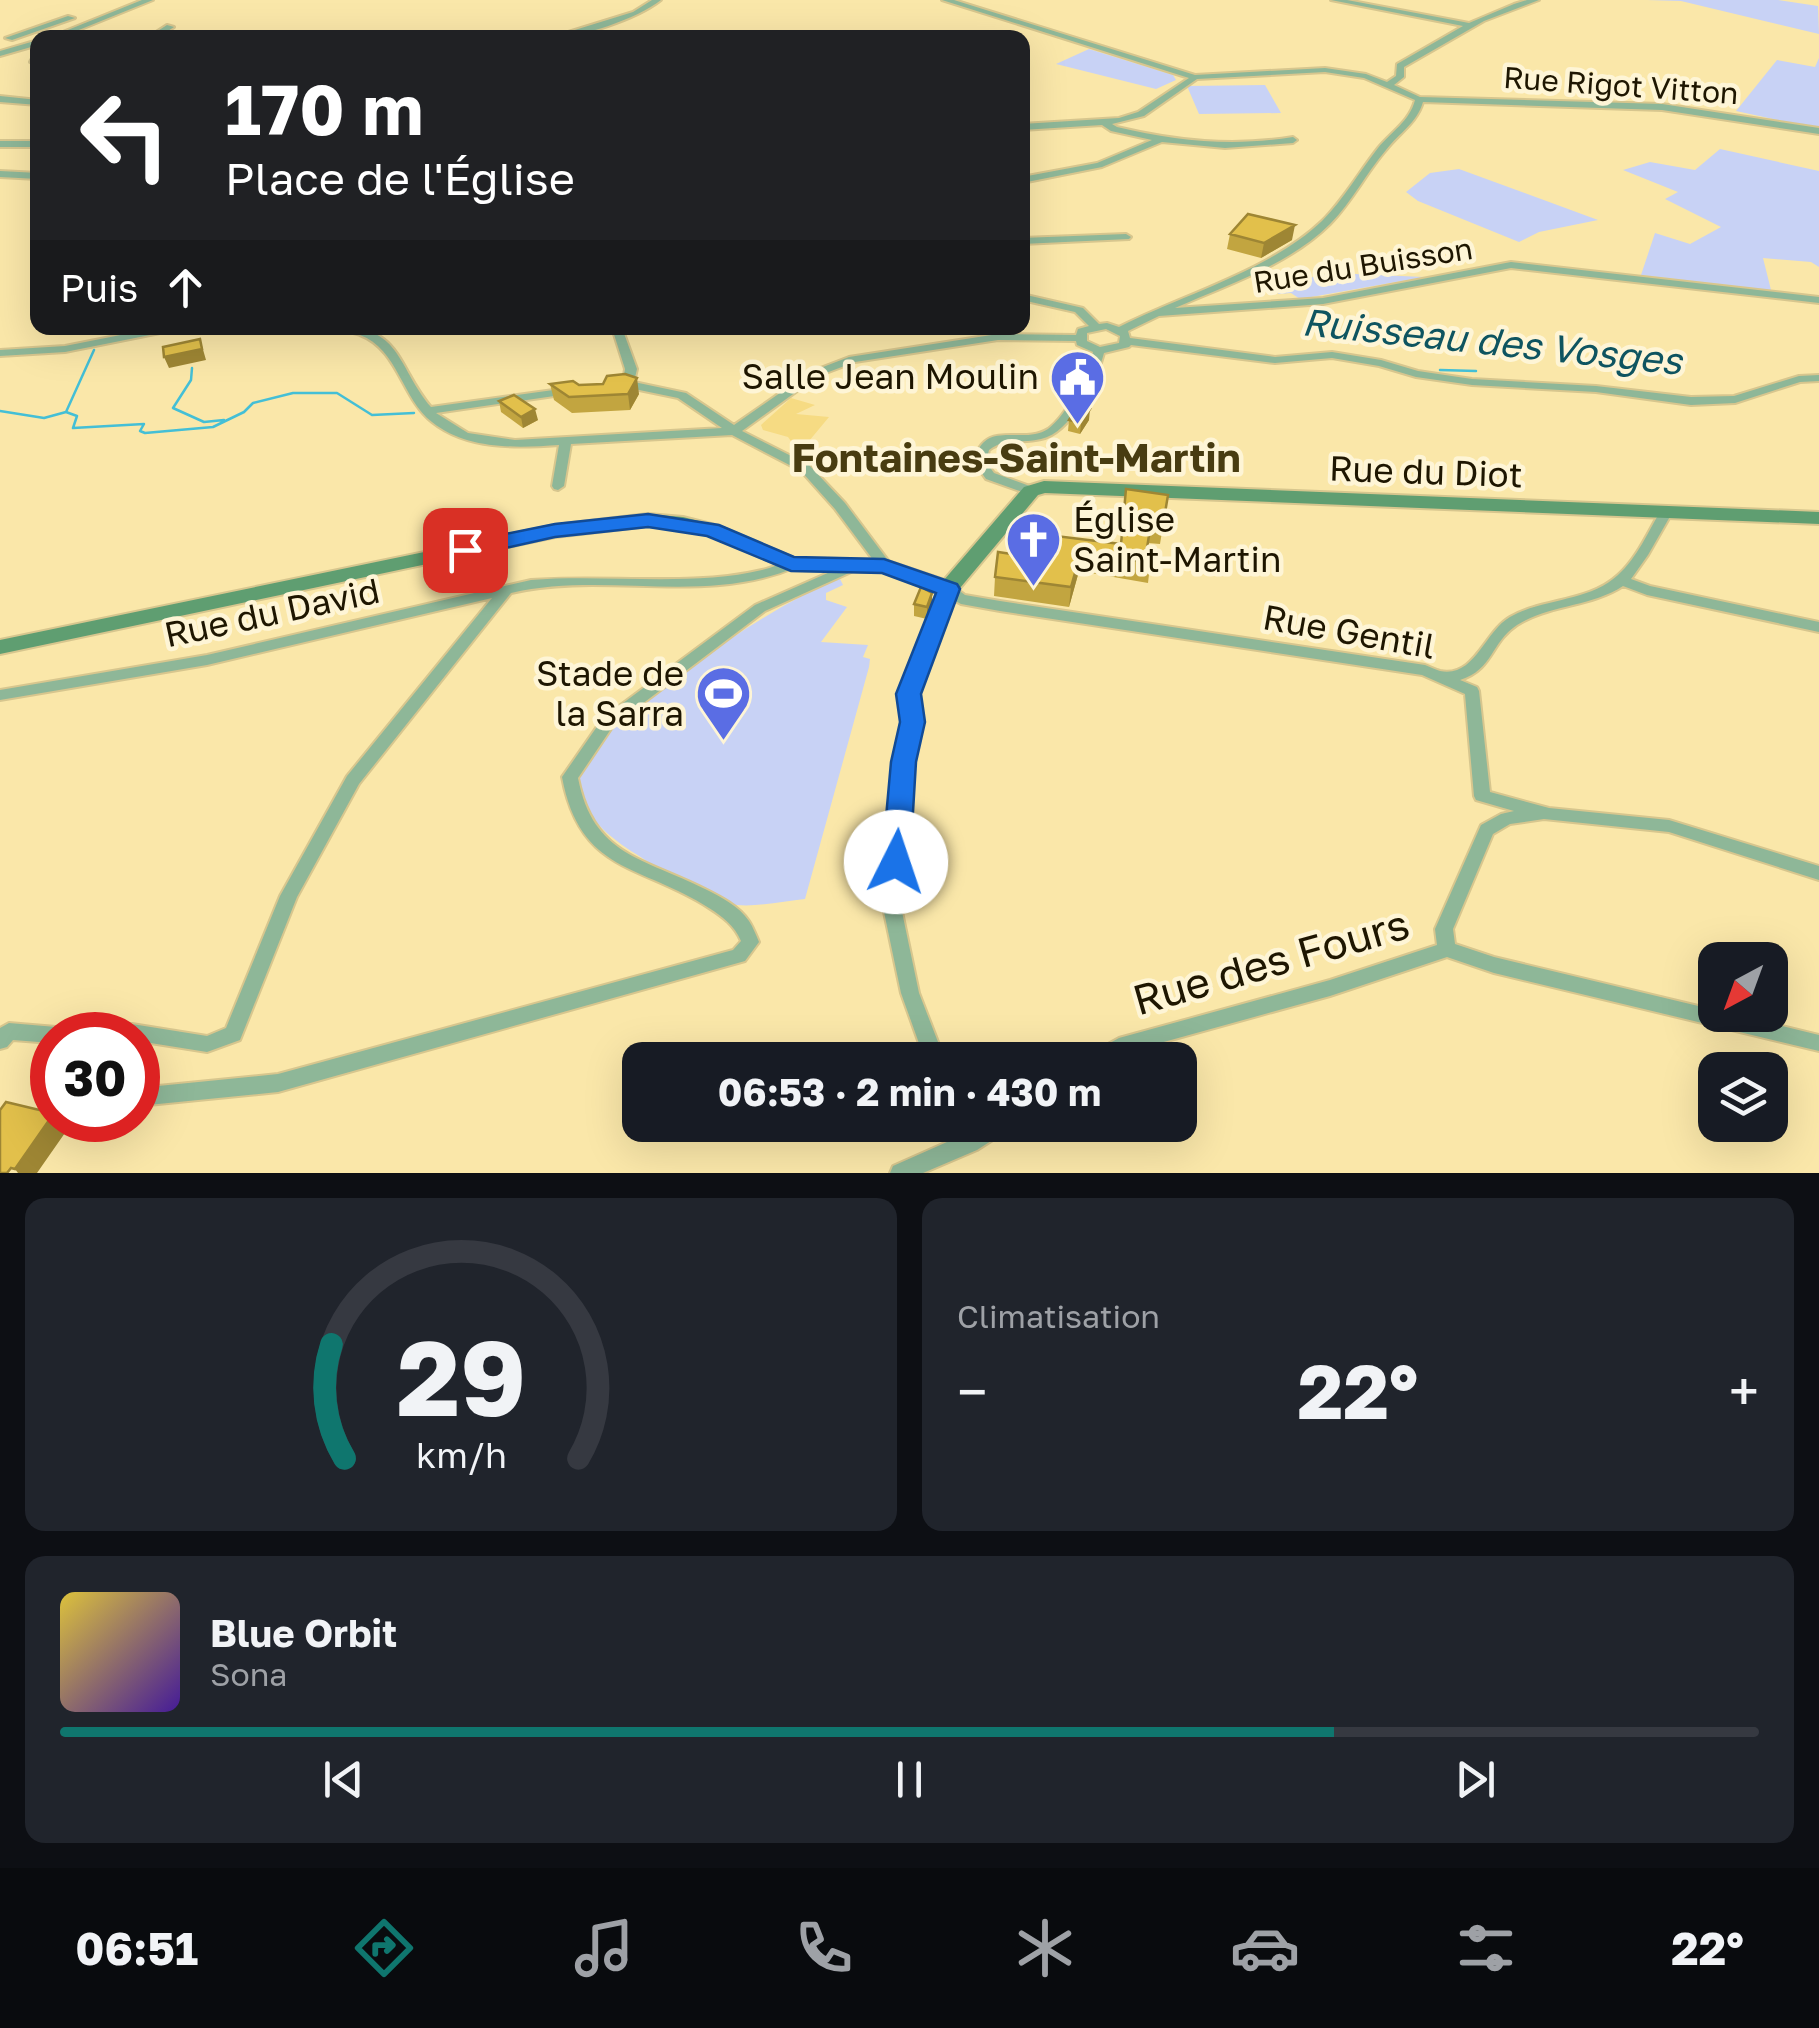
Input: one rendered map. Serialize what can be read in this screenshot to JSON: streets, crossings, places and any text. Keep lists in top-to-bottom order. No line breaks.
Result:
{"streets":{"street":["Rue Rigot Vitton","Rue du Buisson","Rue du Diot","Rue du David","Rue Gentil","Rue des Fours"]},"districts":["Fontaines-Saint-Martin"],"water":["Ruisseau des Vosges"],"places":{"public building":["Salle Jean Moulin"],"church":["Église Saint-Martin"],"sports":["Stade de la Sarra"]},"north":"bottom left","page":{"turn":["170 m","Place de l'Église"],"then":"Puis","limit":"30","trip":"06:53 · 2 min · 430 m","tile":"Climatisation","heat":["−","22°","+"],"song":["Blue Orbit","Sona"],"tabs":["06:51","22°"],"gauge":["29","km/h"]}}
